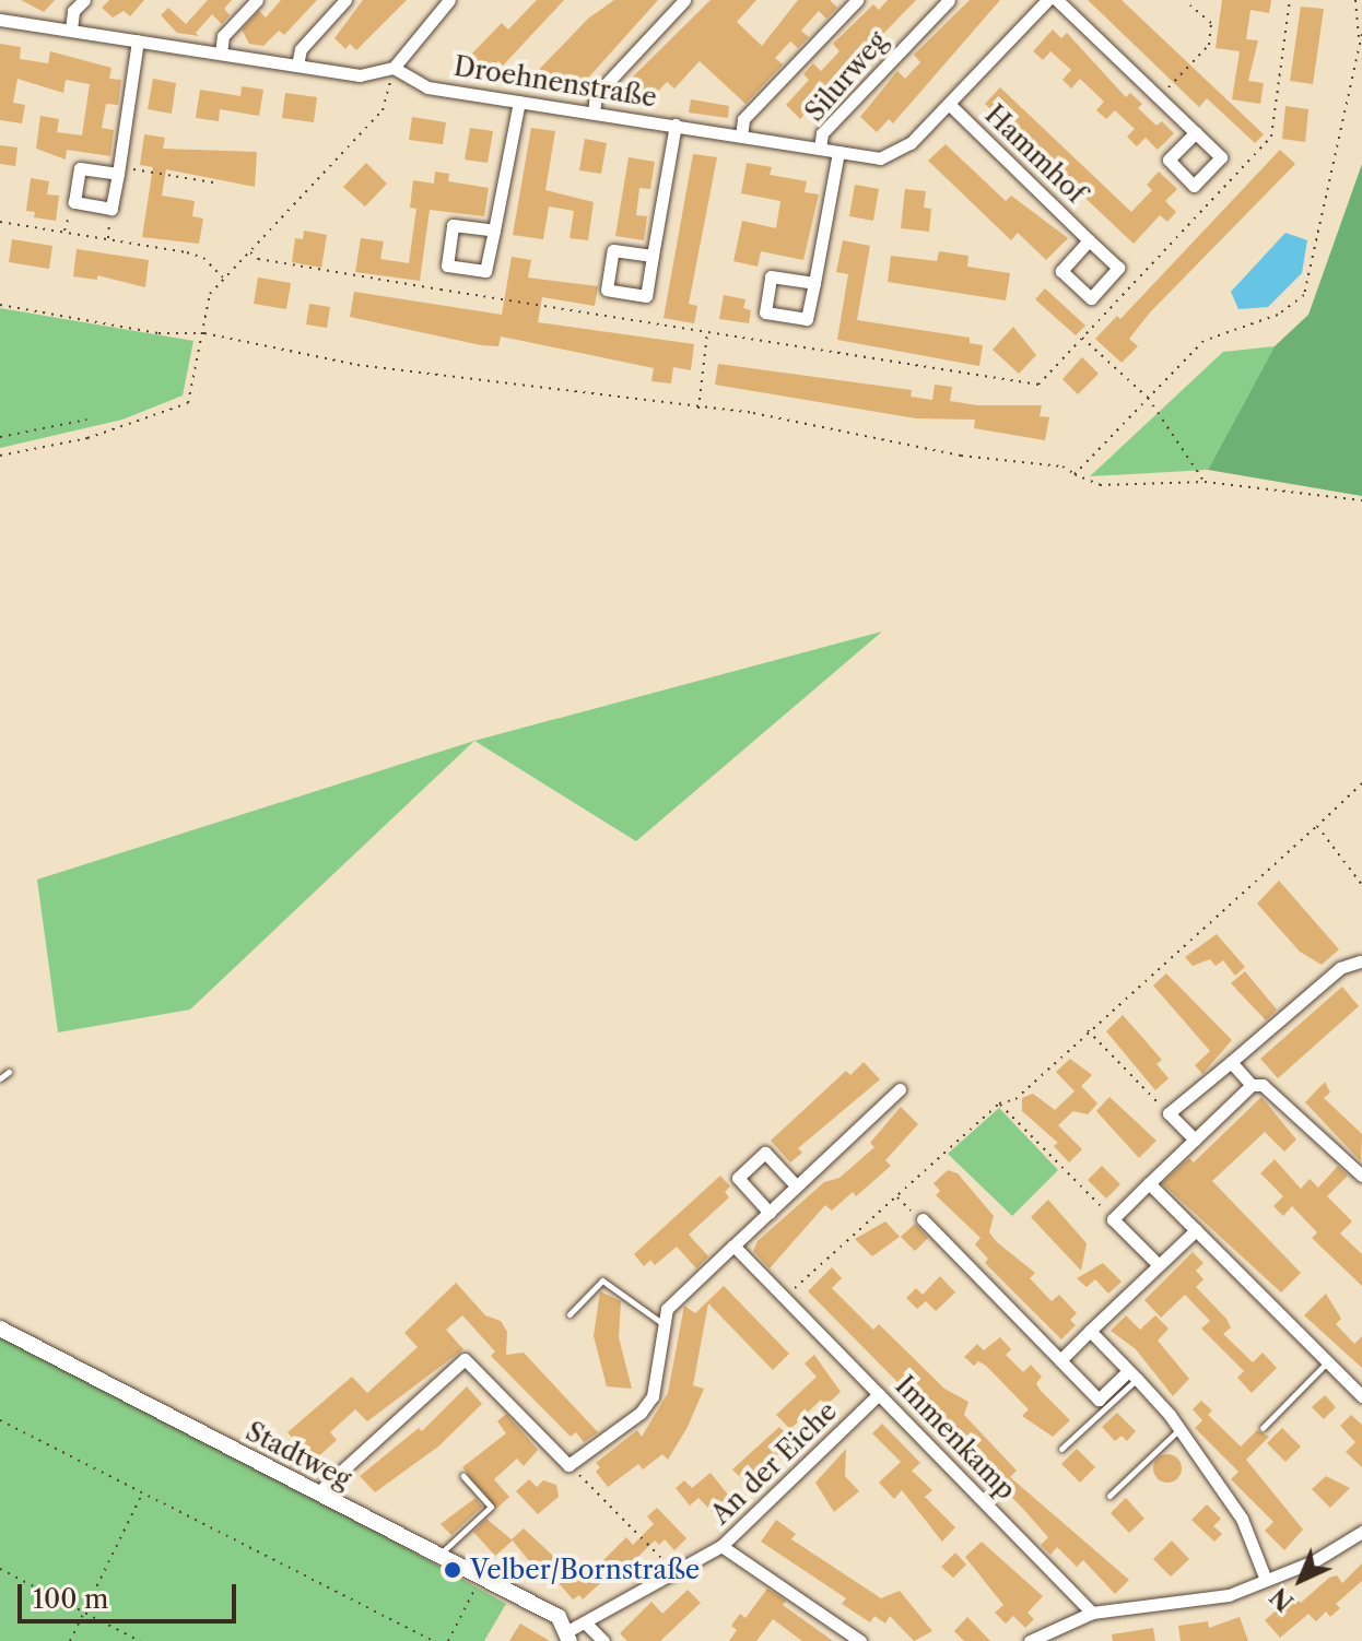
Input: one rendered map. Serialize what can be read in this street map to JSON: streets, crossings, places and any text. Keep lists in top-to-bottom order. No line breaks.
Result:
{"streets":{"street":["Silurweg","Droehnenstraße","Hammhof","Immenkamp","Stadtweg","An der Eiche"]},"crossings":[["Silurweg","Droehnenstraße"],["Droehnenstraße","Hammhof"],["Immenkamp","An der Eiche"],["Stadtweg","An der Eiche"]],"places":["Velber/Bornstraße"],"scale_bar":"100 m","north":"bottom left"}
